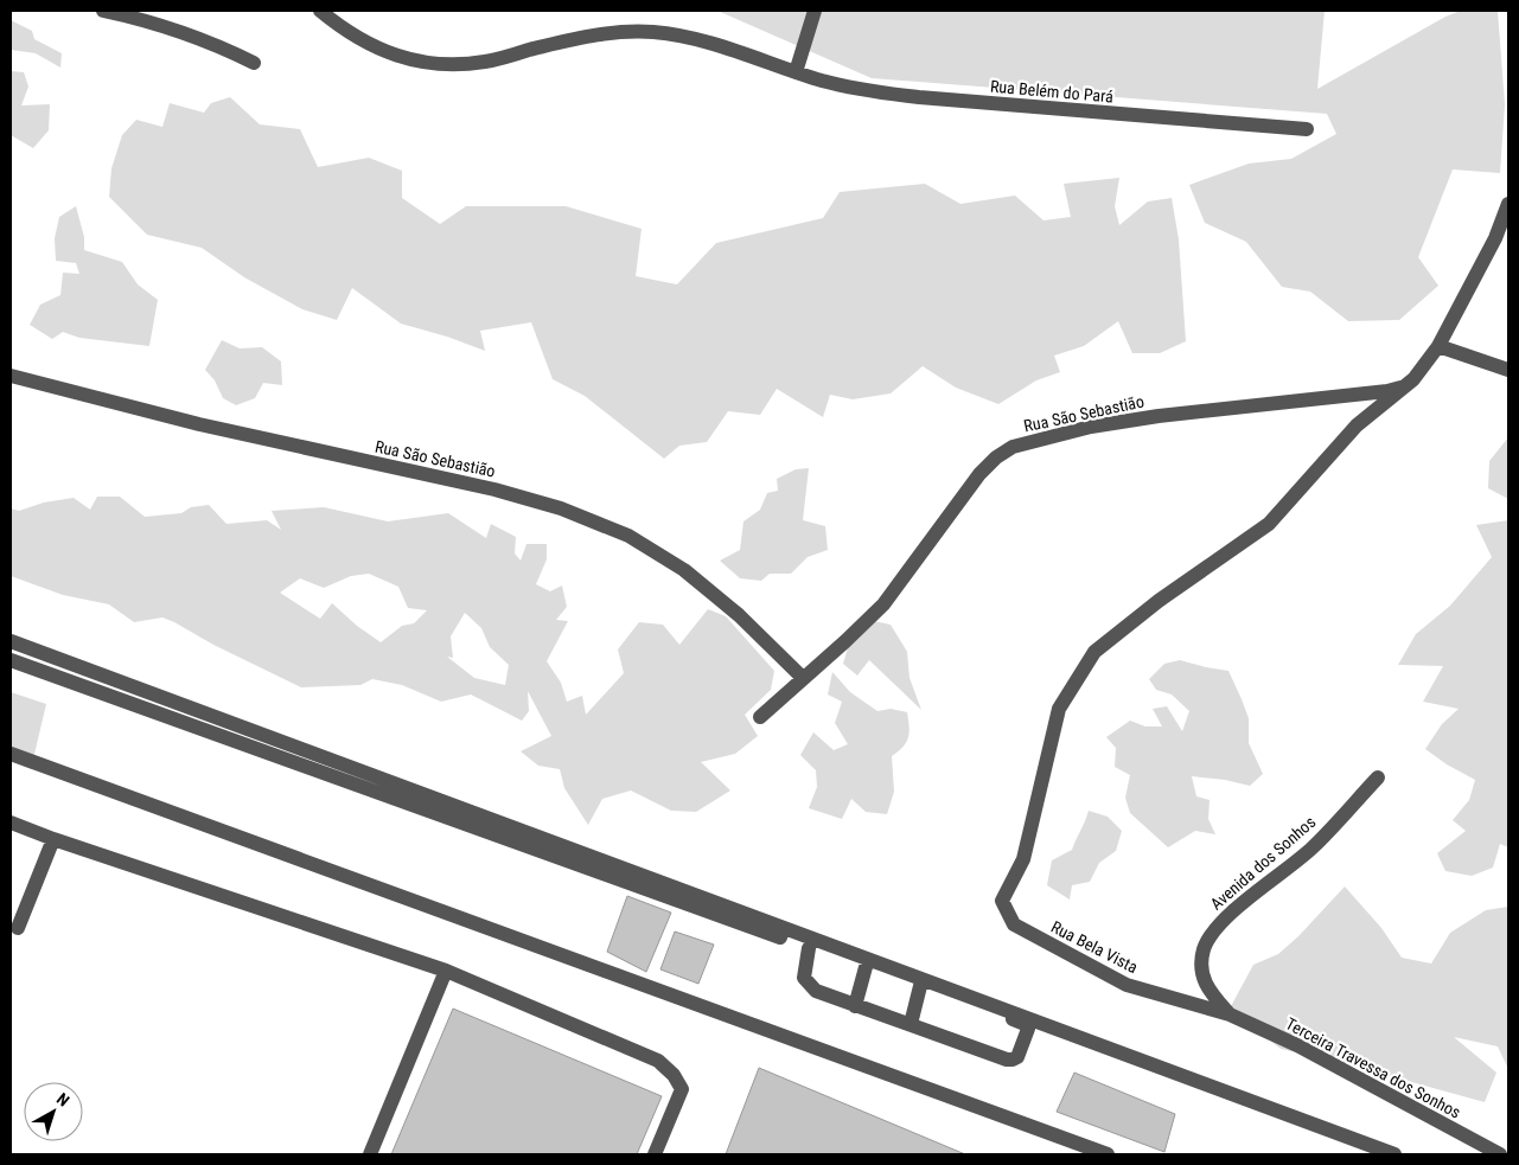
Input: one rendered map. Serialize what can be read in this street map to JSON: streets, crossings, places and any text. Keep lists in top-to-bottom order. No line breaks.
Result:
{"streets":{"street":["Rua Belém do Pará","Rua São Sebastião","Avenida dos Sonhos","Rua Bela Vista","Terceira Travessa dos Sonhos"]},"crossings":[["Rua São Sebastião","Rua Bela Vista"],["Avenida dos Sonhos","Rua Bela Vista"],["Avenida dos Sonhos","Terceira Travessa dos Sonhos"],["Rua Bela Vista","Terceira Travessa dos Sonhos"]],"north":"top right"}
